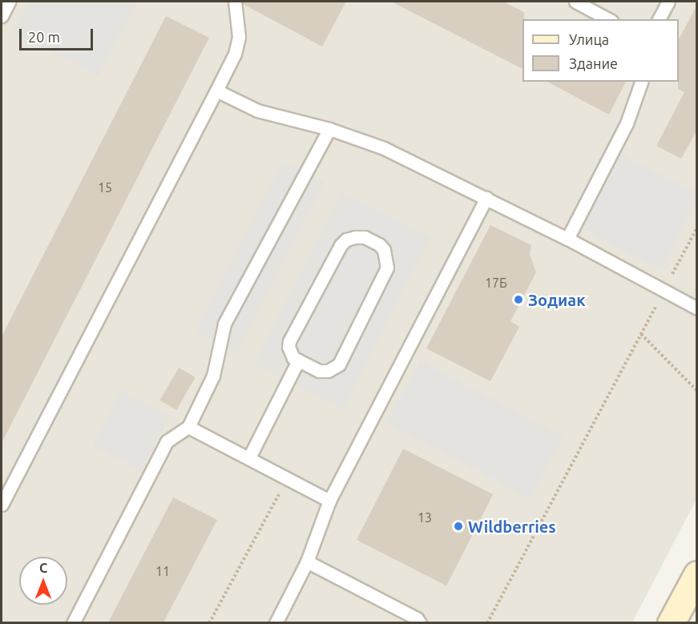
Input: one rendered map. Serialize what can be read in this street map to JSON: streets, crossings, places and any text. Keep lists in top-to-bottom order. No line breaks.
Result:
{"places":["Зодиак","Wildberries"],"house_numbers":["15","17Б","13","11"],"legend":["Улица","Здание"],"scale_bar":"20 m","north":"top"}
